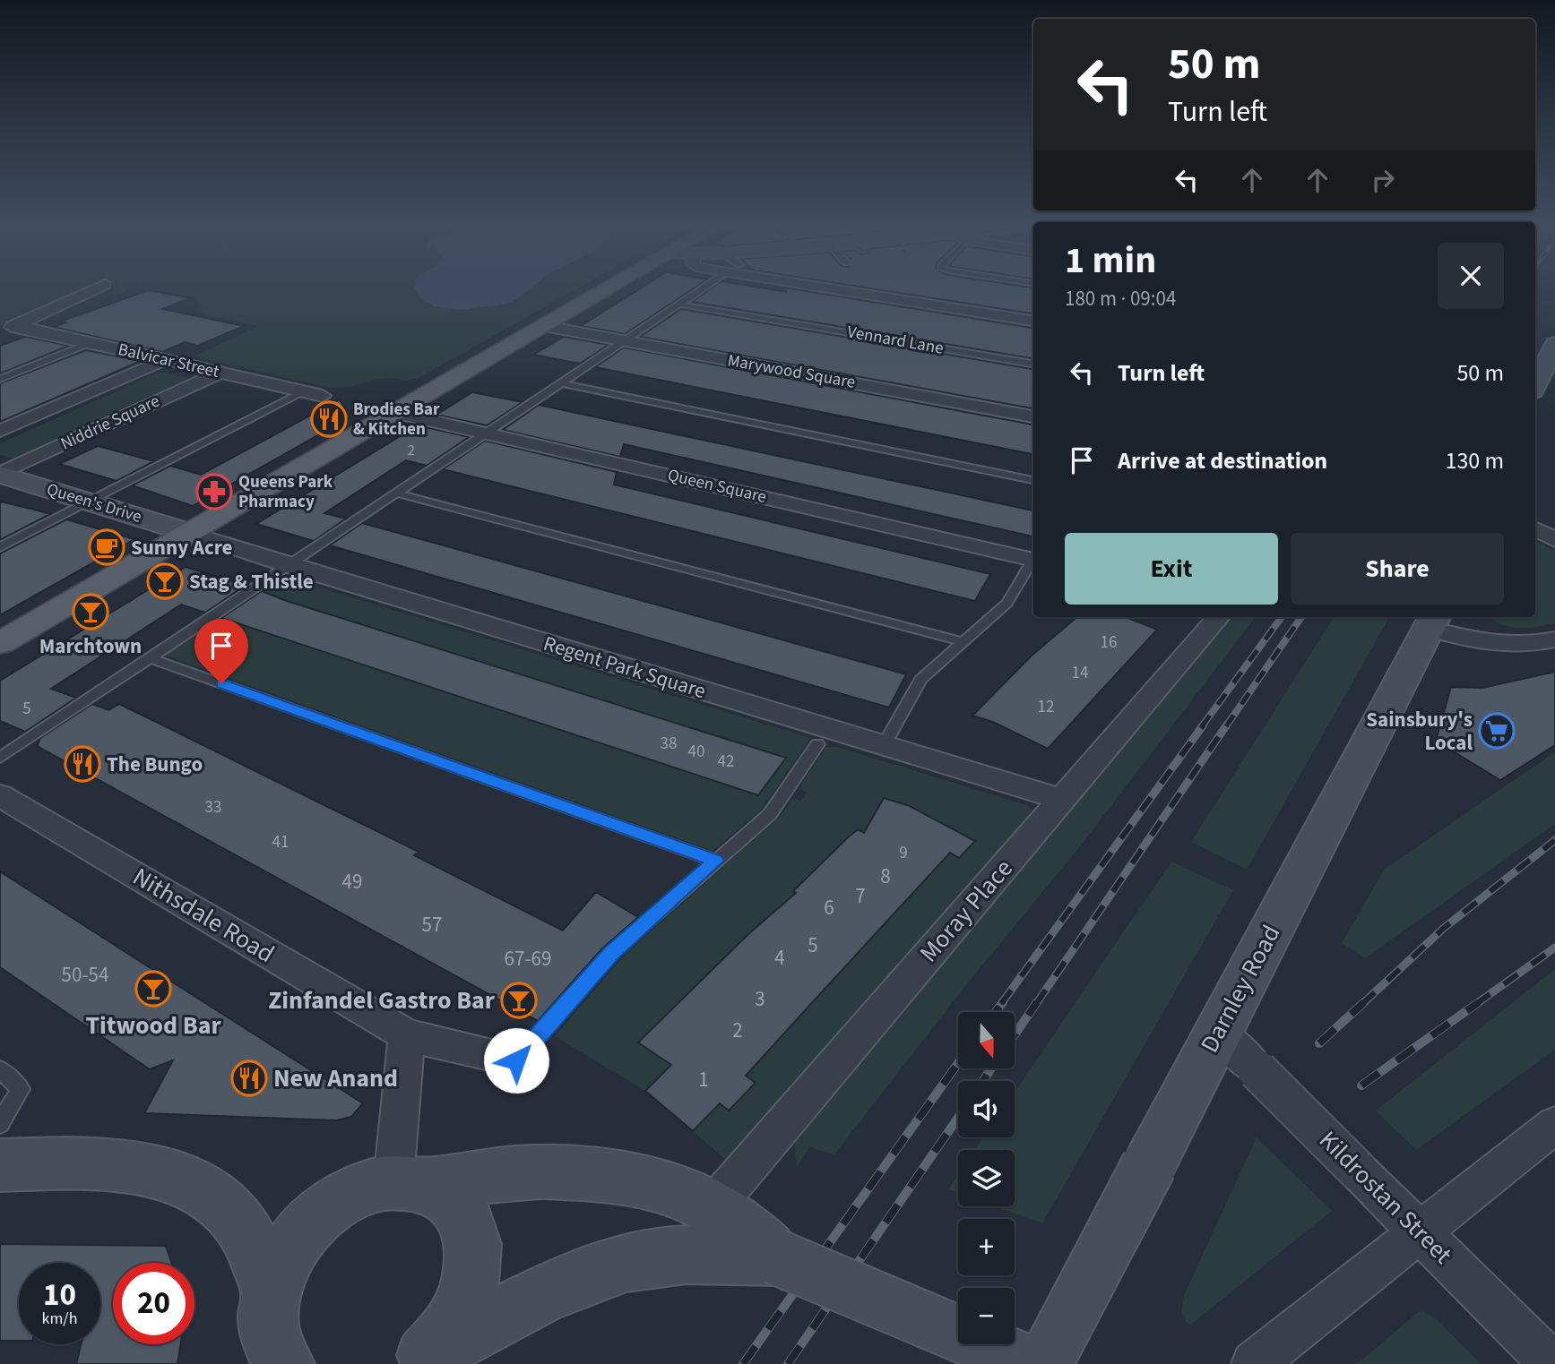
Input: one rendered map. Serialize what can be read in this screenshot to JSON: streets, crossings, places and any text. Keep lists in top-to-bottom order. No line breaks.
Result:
{"streets":{"main road":["Queen's Drive","Darnley Road"],"street":["Balvicar Street","Marywood Square","Niddrie Square","Queen Square","Regent Park Square","Moray Place","Nithsdale Road","Kildrostan Street"],"lane":["Vennard Lane"]},"crossings":[["Balvicar Street","Niddrie Square"],["Niddrie Square","Queen's Drive"],["Queen's Drive","Regent Park Square"],["Regent Park Square","Moray Place"],["Darnley Road","Kildrostan Street"]],"places":{"restaurant":["Brodies Bar & Kitchen","The Bungo","New Anand"],"pharmacy":["Queens Park Pharmacy"],"cafe":["Sunny Acre"],"bar":["Stag & Thistle","Marchtown","Titwood Bar","Zinfandel Gastro Bar"],"supermarket":["Sainsbury's Local"]},"house_numbers":["2","16","14","12","5","38","40","42","33","41","9","8","49","7","6","57","5","4","67-69","50-54","3","2","1"],"north":"bottom","page":{"turn":["50 m","Turn left"],"heading":["1 min","180 m · 09:04"],"list":[{"name":"Turn left","value":"50 m"},{"name":"Arrive at destination","value":"130 m"}],"buttons":["Exit","Share"],"map_buttons":["+","−"],"speed":"10 km/h","limit":"20"}}
